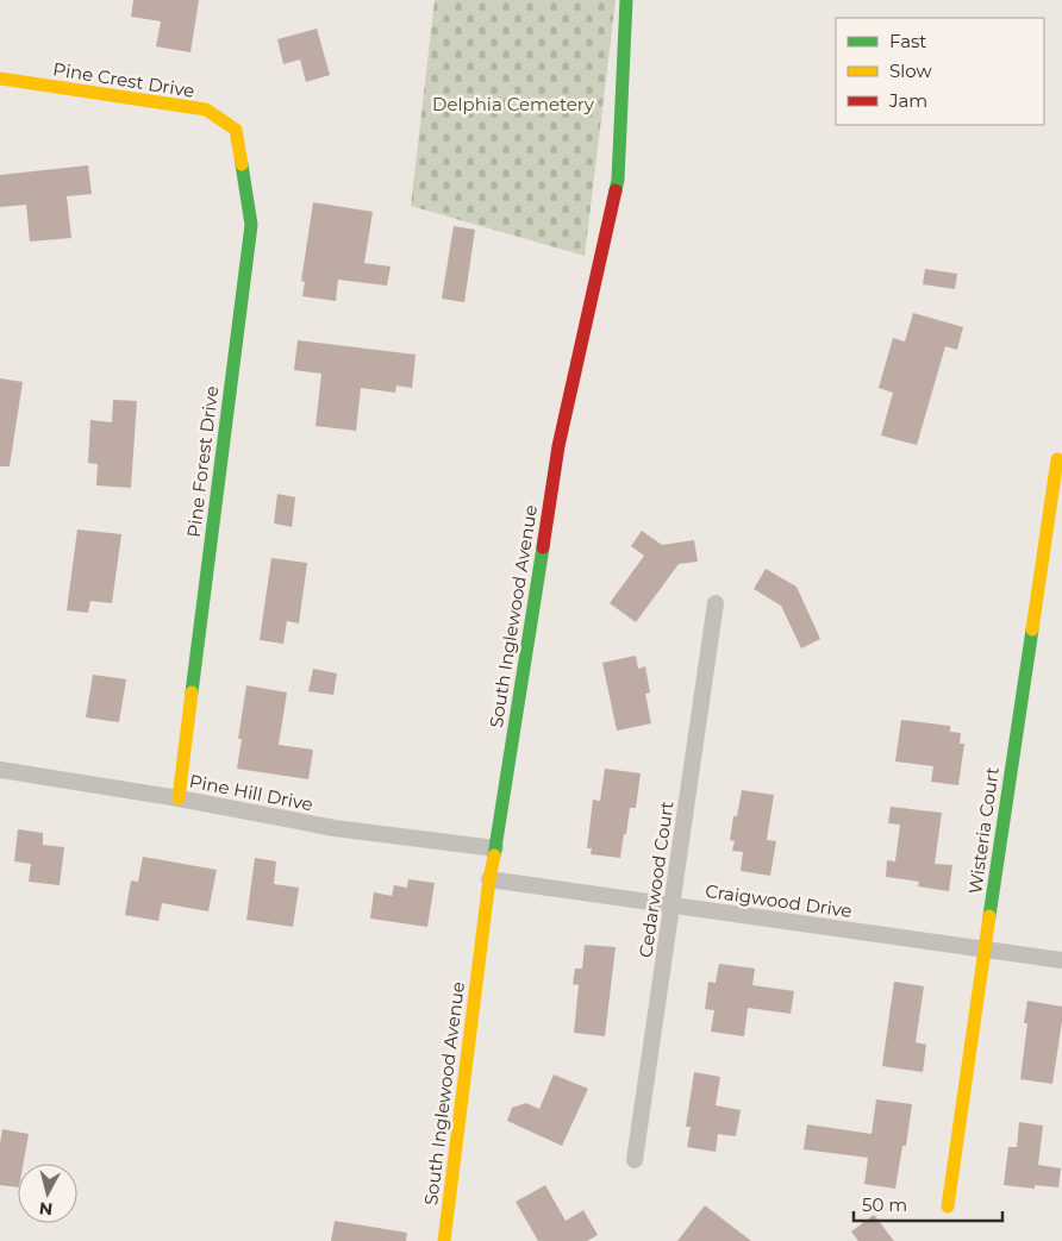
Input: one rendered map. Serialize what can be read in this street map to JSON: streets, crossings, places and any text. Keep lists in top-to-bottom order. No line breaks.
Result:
{"streets":{"street":["Pine Crest Drive","Pine Forest Drive","South Inglewood Avenue","Pine Hill Drive","Wisteria Court","Cedarwood Court","Craigwood Drive"]},"crossings":[["Pine Crest Drive","Pine Forest Drive"],["Pine Forest Drive","Pine Hill Drive"],["South Inglewood Avenue","Pine Hill Drive"],["South Inglewood Avenue","Craigwood Drive"],["Wisteria Court","Craigwood Drive"],["Cedarwood Court","Craigwood Drive"]],"parks":["Delphia Cemetery"],"legend":["Fast","Slow","Jam"],"scale_bar":"50 m","north":"bottom"}
